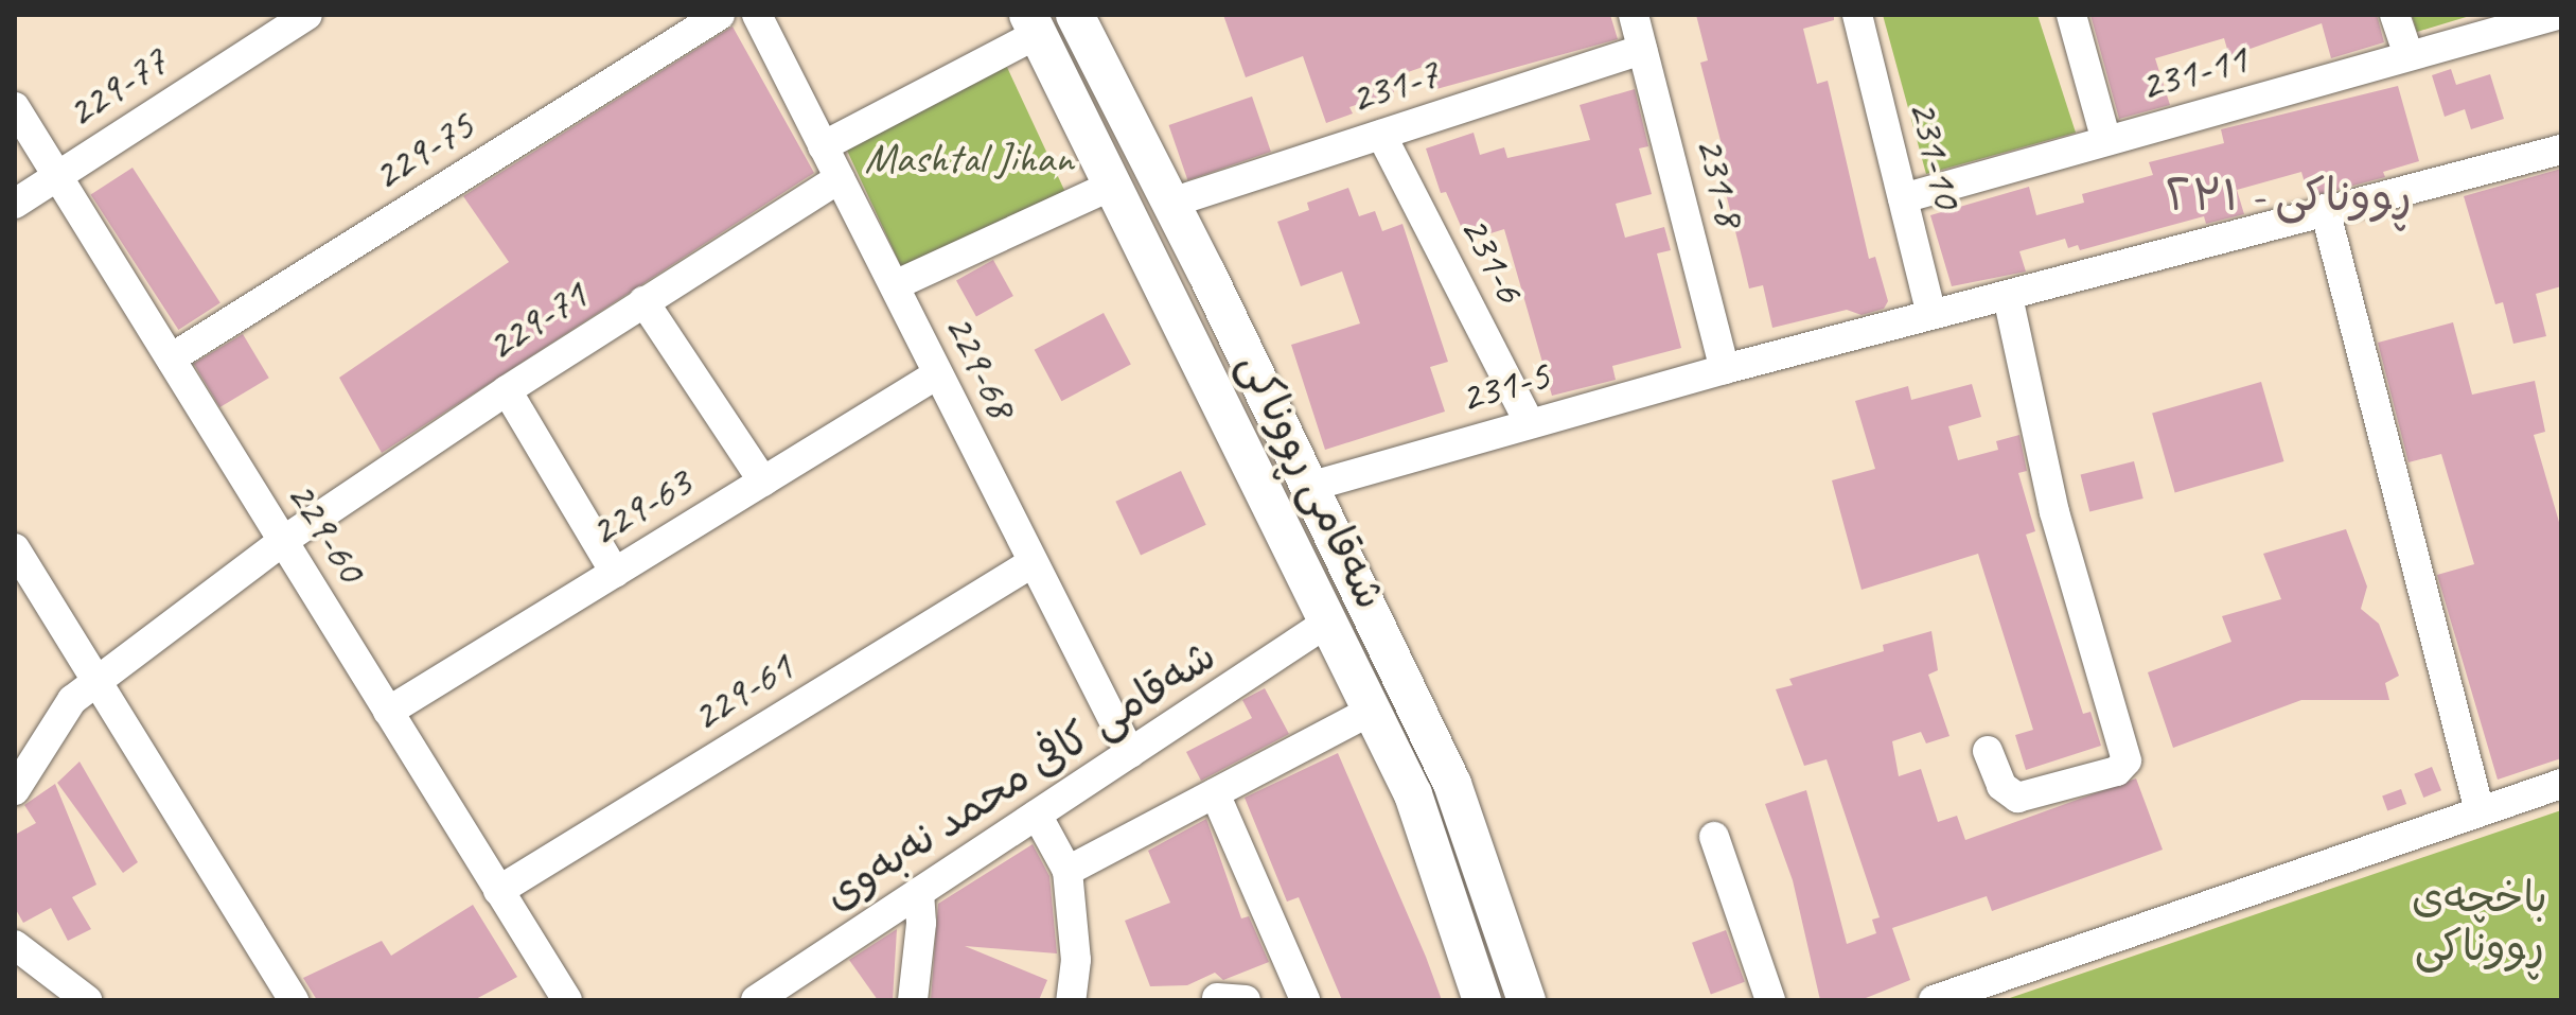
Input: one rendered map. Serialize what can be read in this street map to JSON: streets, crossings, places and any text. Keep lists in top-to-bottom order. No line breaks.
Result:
{"streets":{"main road":["شەقامی ڕووناکی"],"street":["231-11","231-7","229-77","229-75","231-10","231-8","231-6","229-71","229-68","231-5","229-63","229-60","229-61","شەقامی کافی محمد نەبەوی"]},"crossings":[["231-11","231-10"],["231-7","231-8"],["231-7","231-6"],["231-7","شەقامی ڕووناکی"],["229-77","229-60"],["229-75","229-60"],["231-10","231-5"],["231-8","231-5"],["231-6","231-5"],["229-71","229-68"],["229-71","229-60"],["229-68","229-63"],["229-68","229-61"],["229-68","شەقامی کافی محمد نەبەوی"],["231-5","شەقامی ڕووناکی"],["شەقامی ڕووناکی","شەقامی کافی محمد نەبەوی"],["229-63","229-60"],["229-60","229-61"]],"districts":["ڕووناکی - ٢٣١"],"parks":["Mashtal Jihan","باخچەی ڕووناکی"]}
